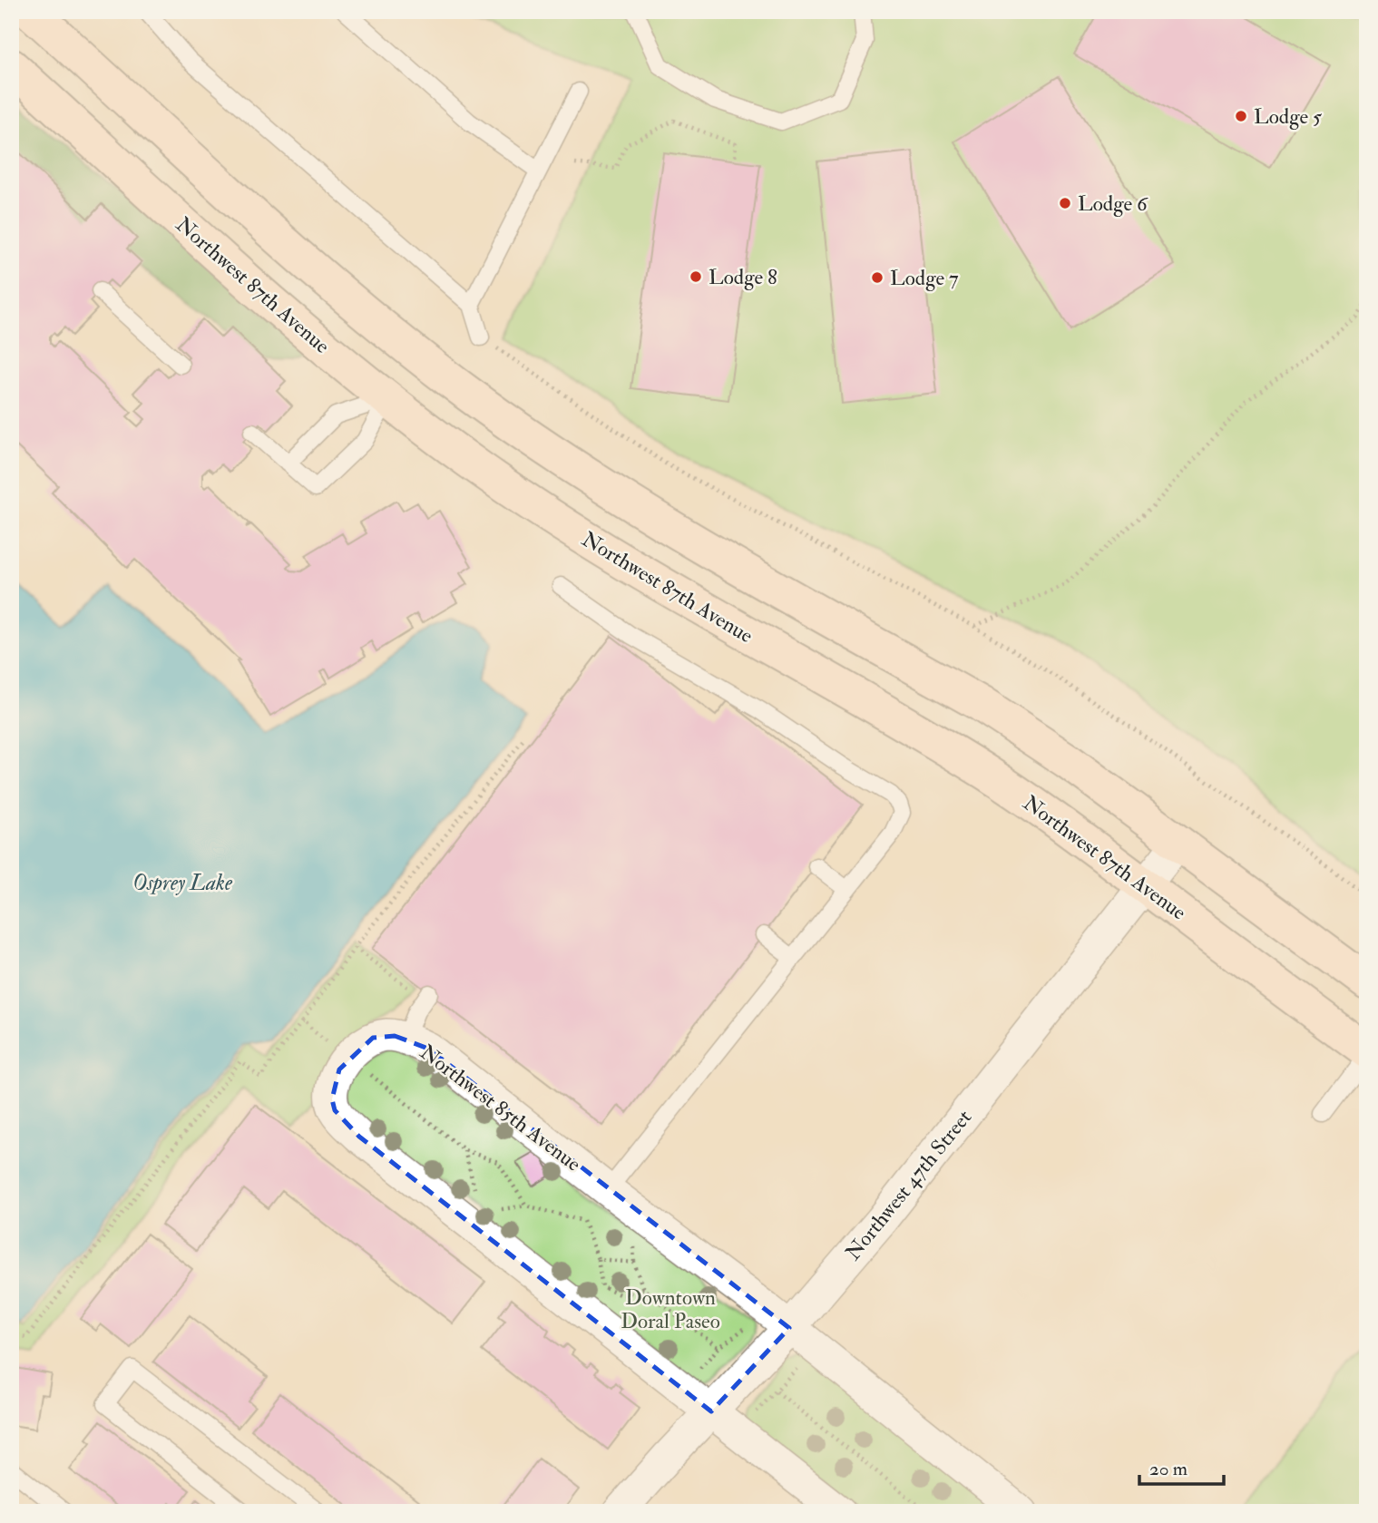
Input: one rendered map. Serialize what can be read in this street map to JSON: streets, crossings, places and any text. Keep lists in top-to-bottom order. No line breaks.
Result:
{"streets":{"main road":["Northwest 87th Avenue"],"street":["Northwest 85th Avenue","Northwest 47th Street"]},"crossings":[["Northwest 87th Avenue","Northwest 47th Street"],["Northwest 85th Avenue","Northwest 47th Street"]],"water":["Osprey Lake"],"parks":["Downtown Doral Paseo"],"places":["Lodge 5","Lodge 6","Lodge 8","Lodge 7"],"scale_bar":"20 m"}
